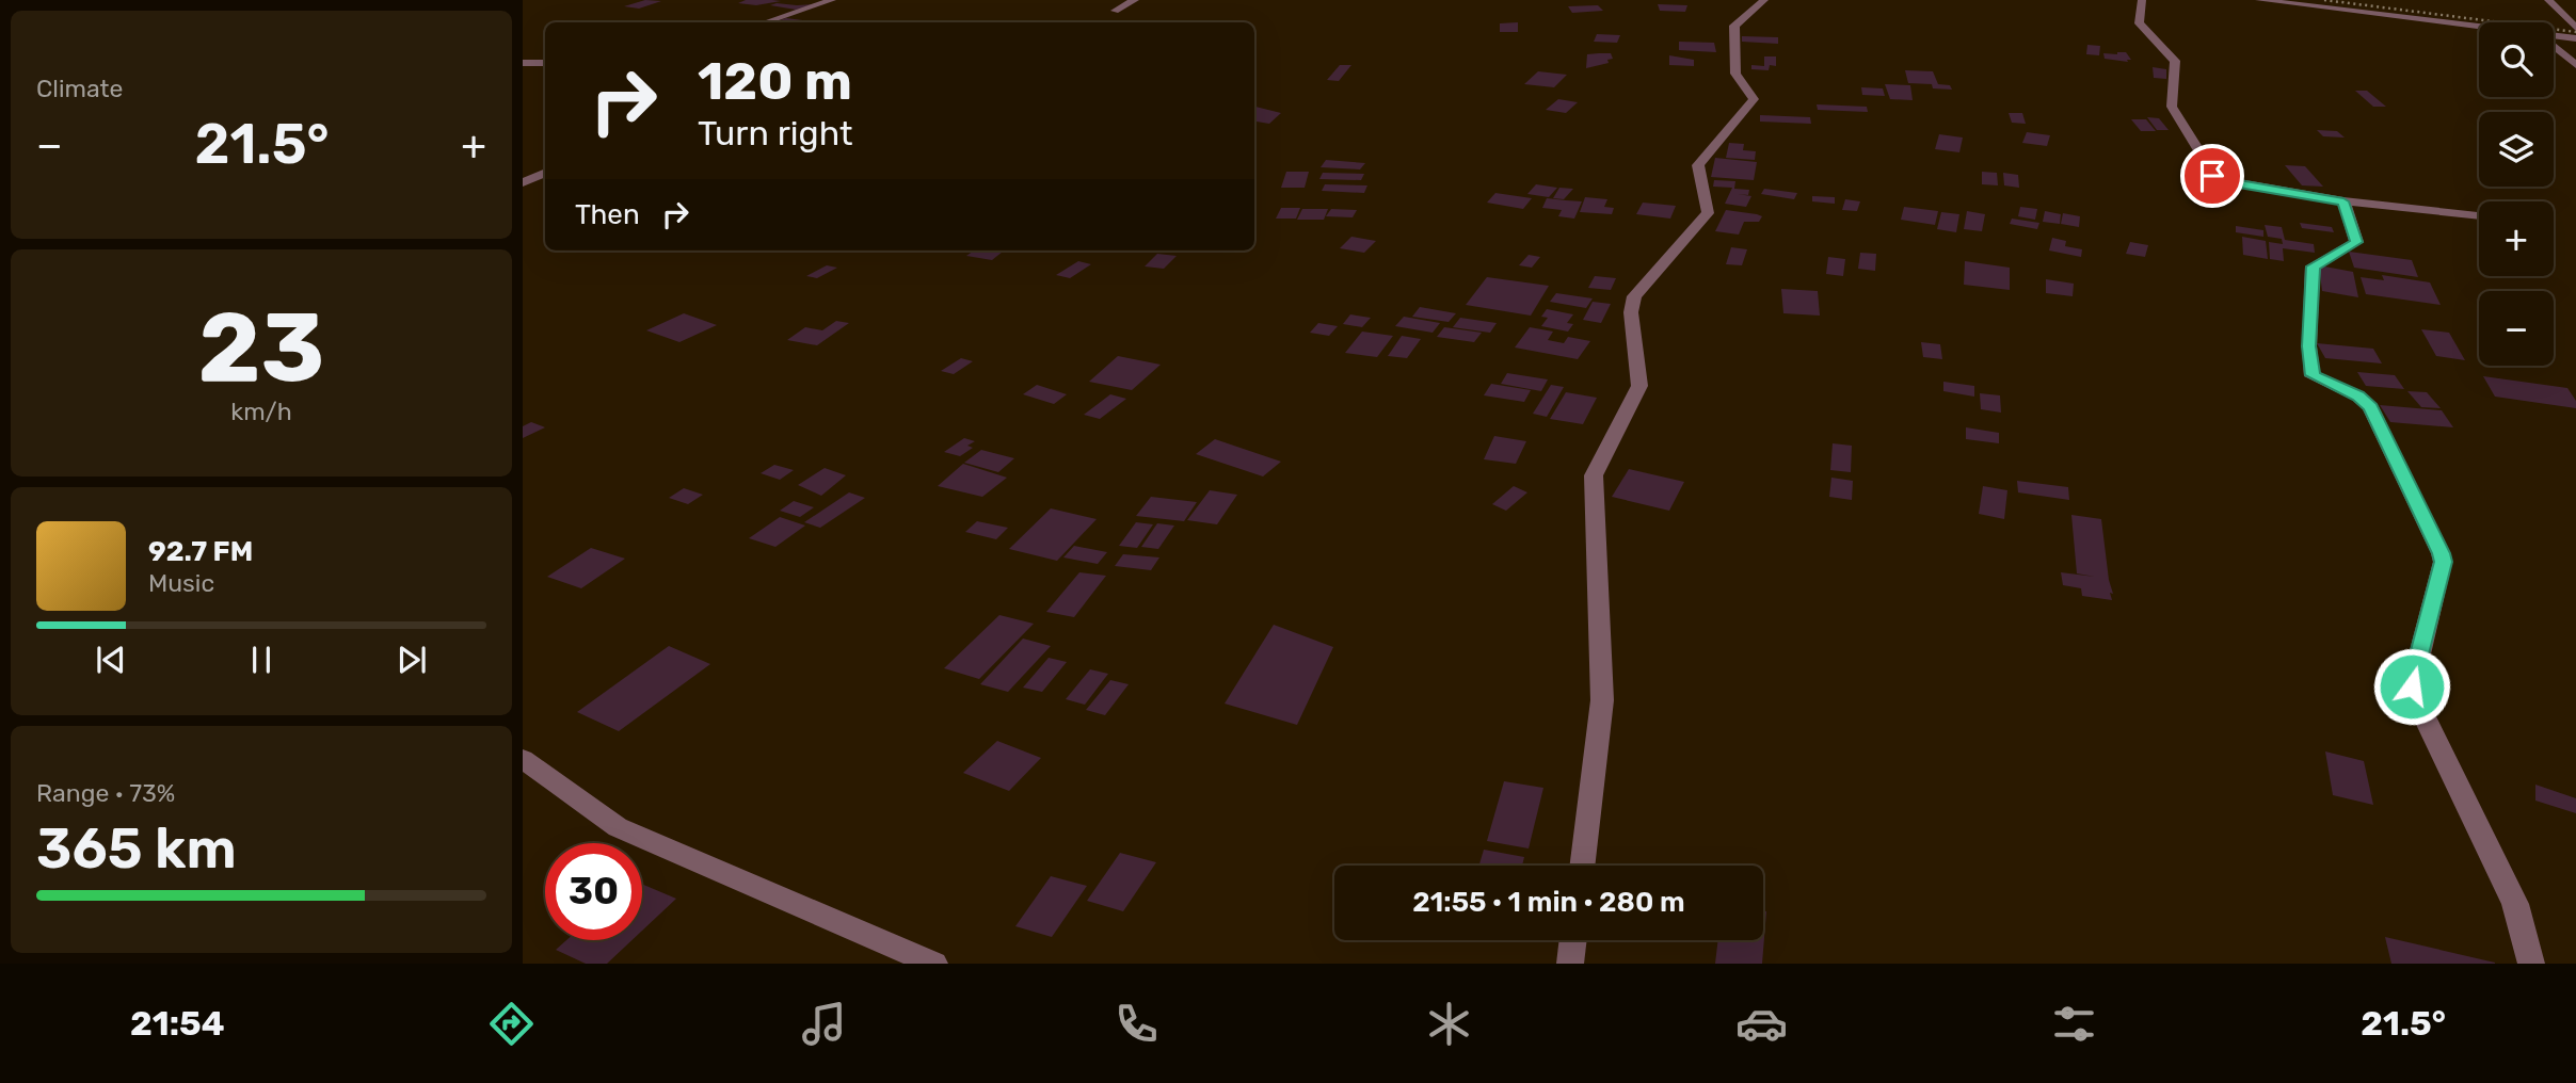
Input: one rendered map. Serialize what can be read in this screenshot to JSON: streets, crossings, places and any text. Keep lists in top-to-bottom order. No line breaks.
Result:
{"page":{"tile":["Climate",["23","km/h"],["Range · 73%","365 km"]],"map_buttons":["+","−"],"turn":["120 m","Turn right"],"heat":["−","21.5°","+"],"then":"Then","song":["92.7 FM","Music"],"limit":"30","trip":"21:55 · 1 min · 280 m","tabs":["21:54","21.5°"]}}
